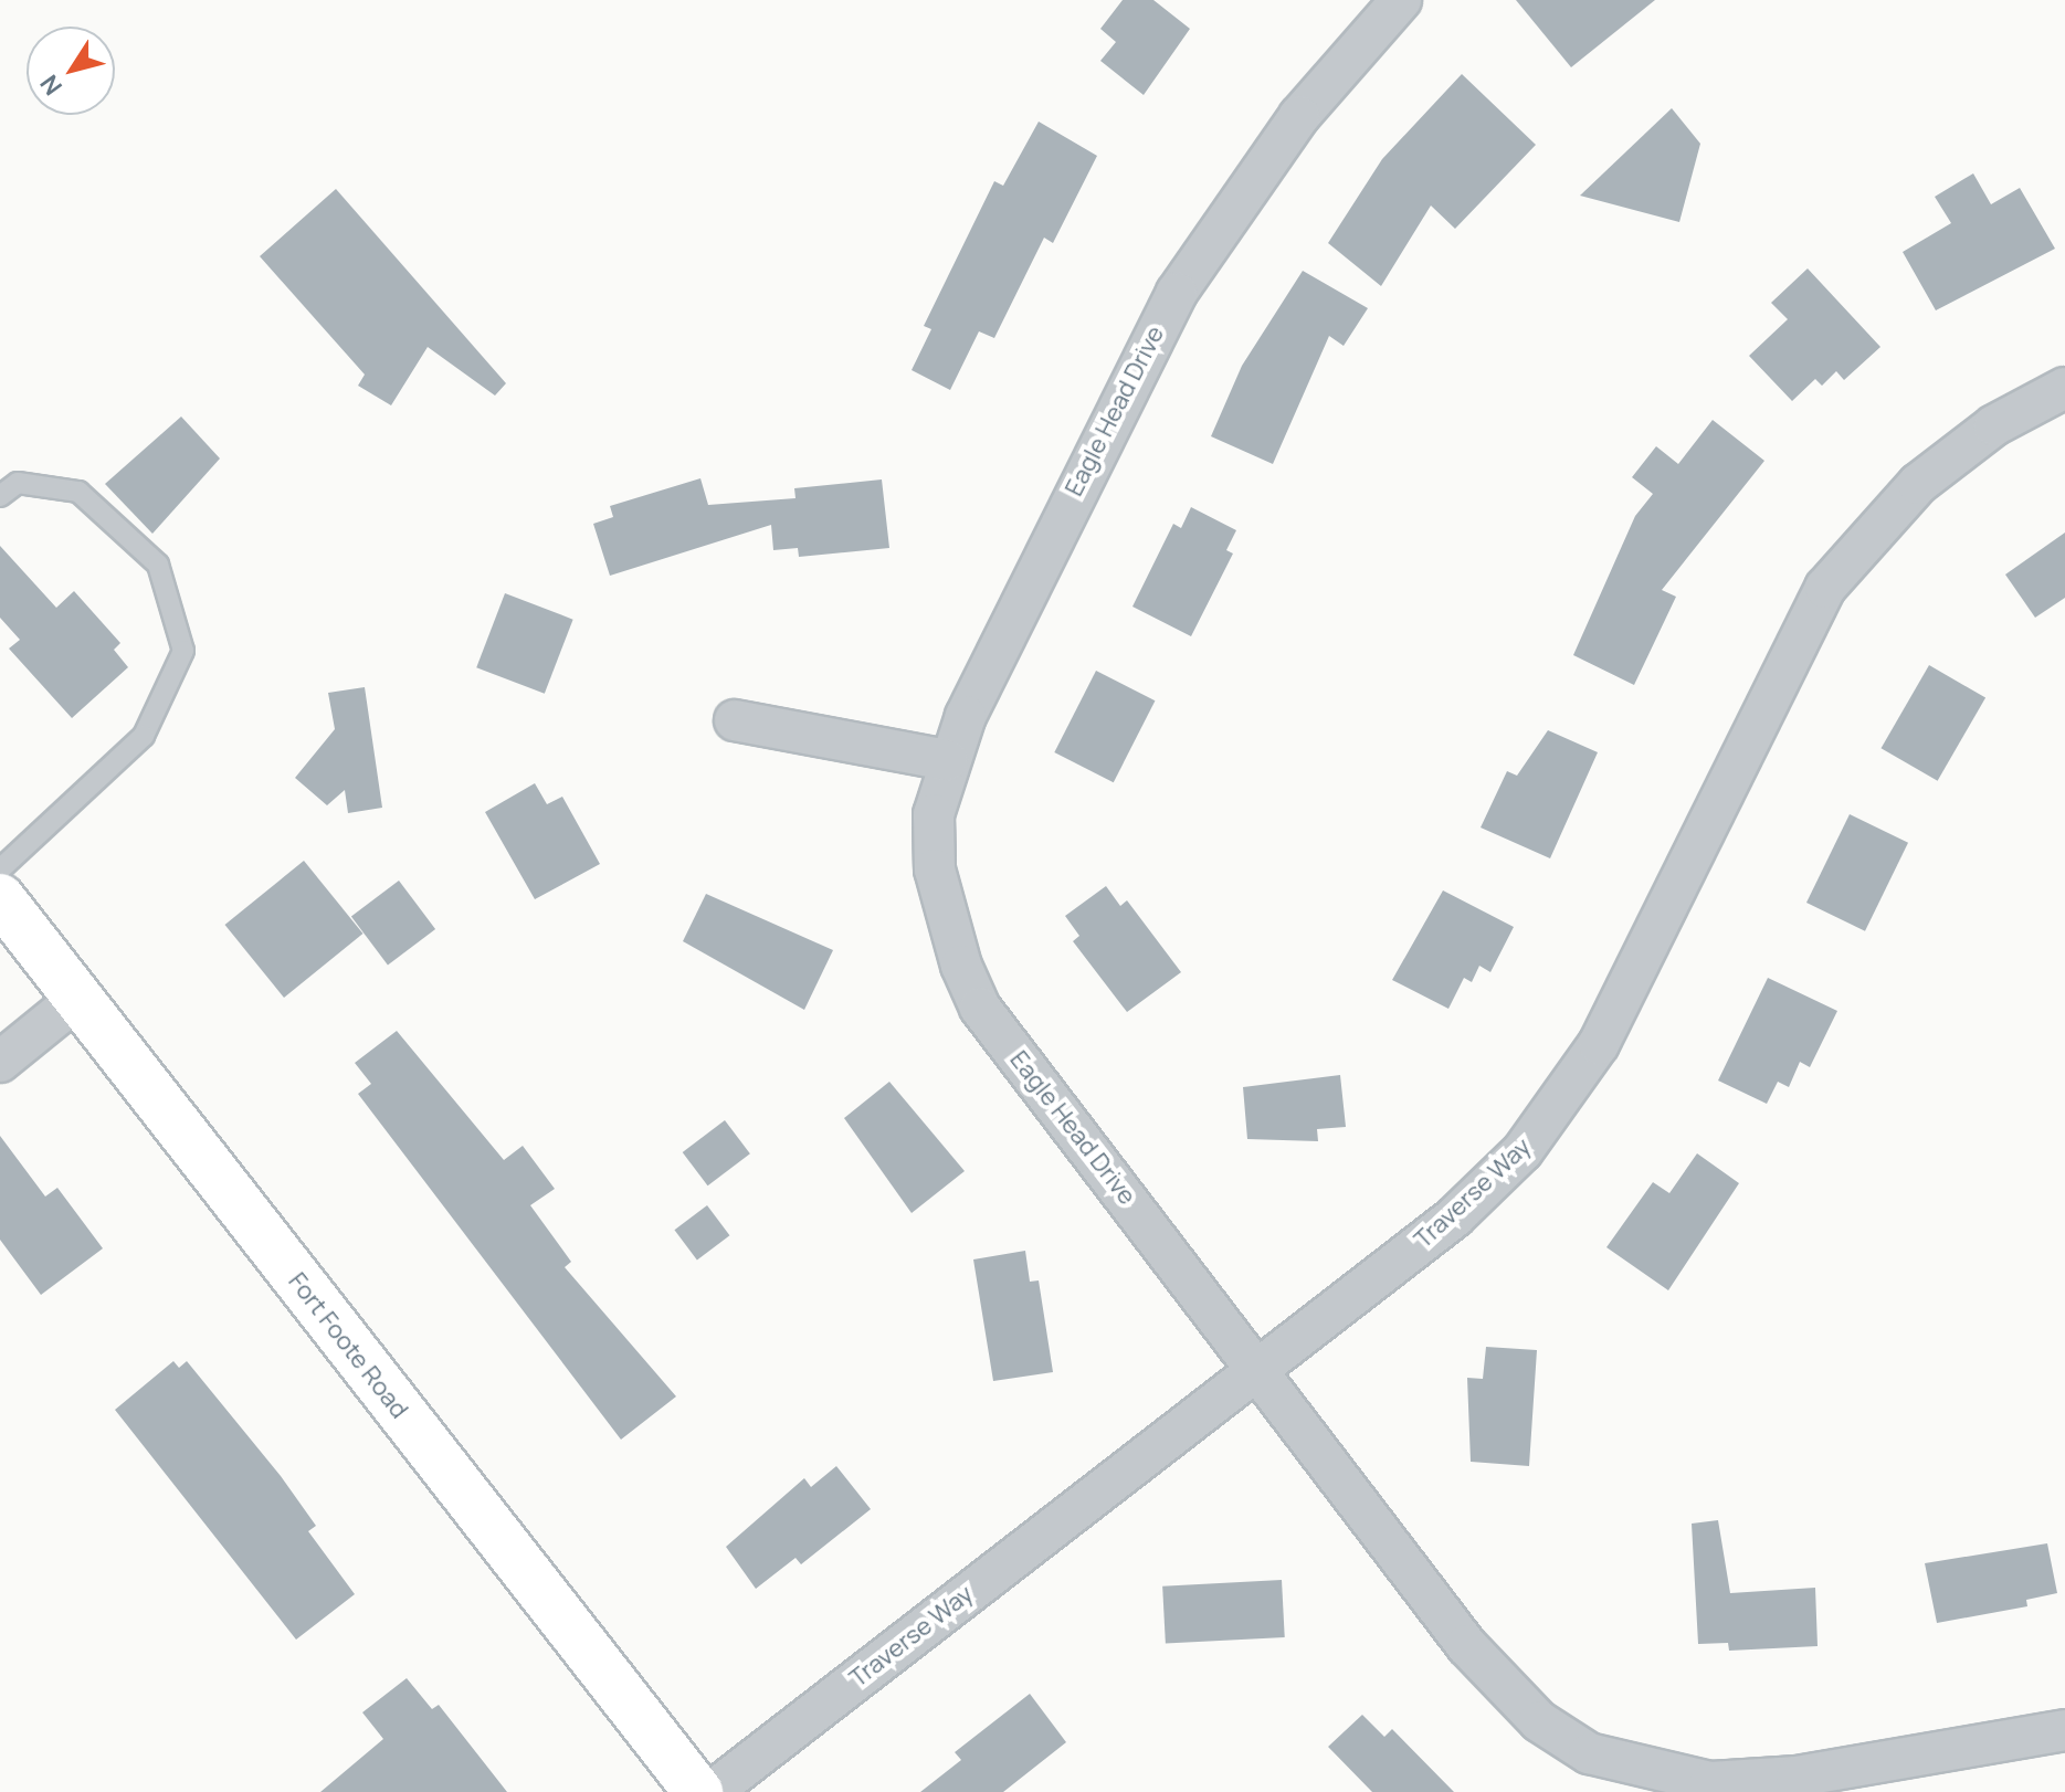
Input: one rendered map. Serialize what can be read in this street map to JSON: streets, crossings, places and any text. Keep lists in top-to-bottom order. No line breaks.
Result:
{"streets":{"street":["Eagle Head Drive","Traverse Way","Fort Foote Road"]},"crossings":[["Eagle Head Drive","Traverse Way"]],"north":"bottom left"}
